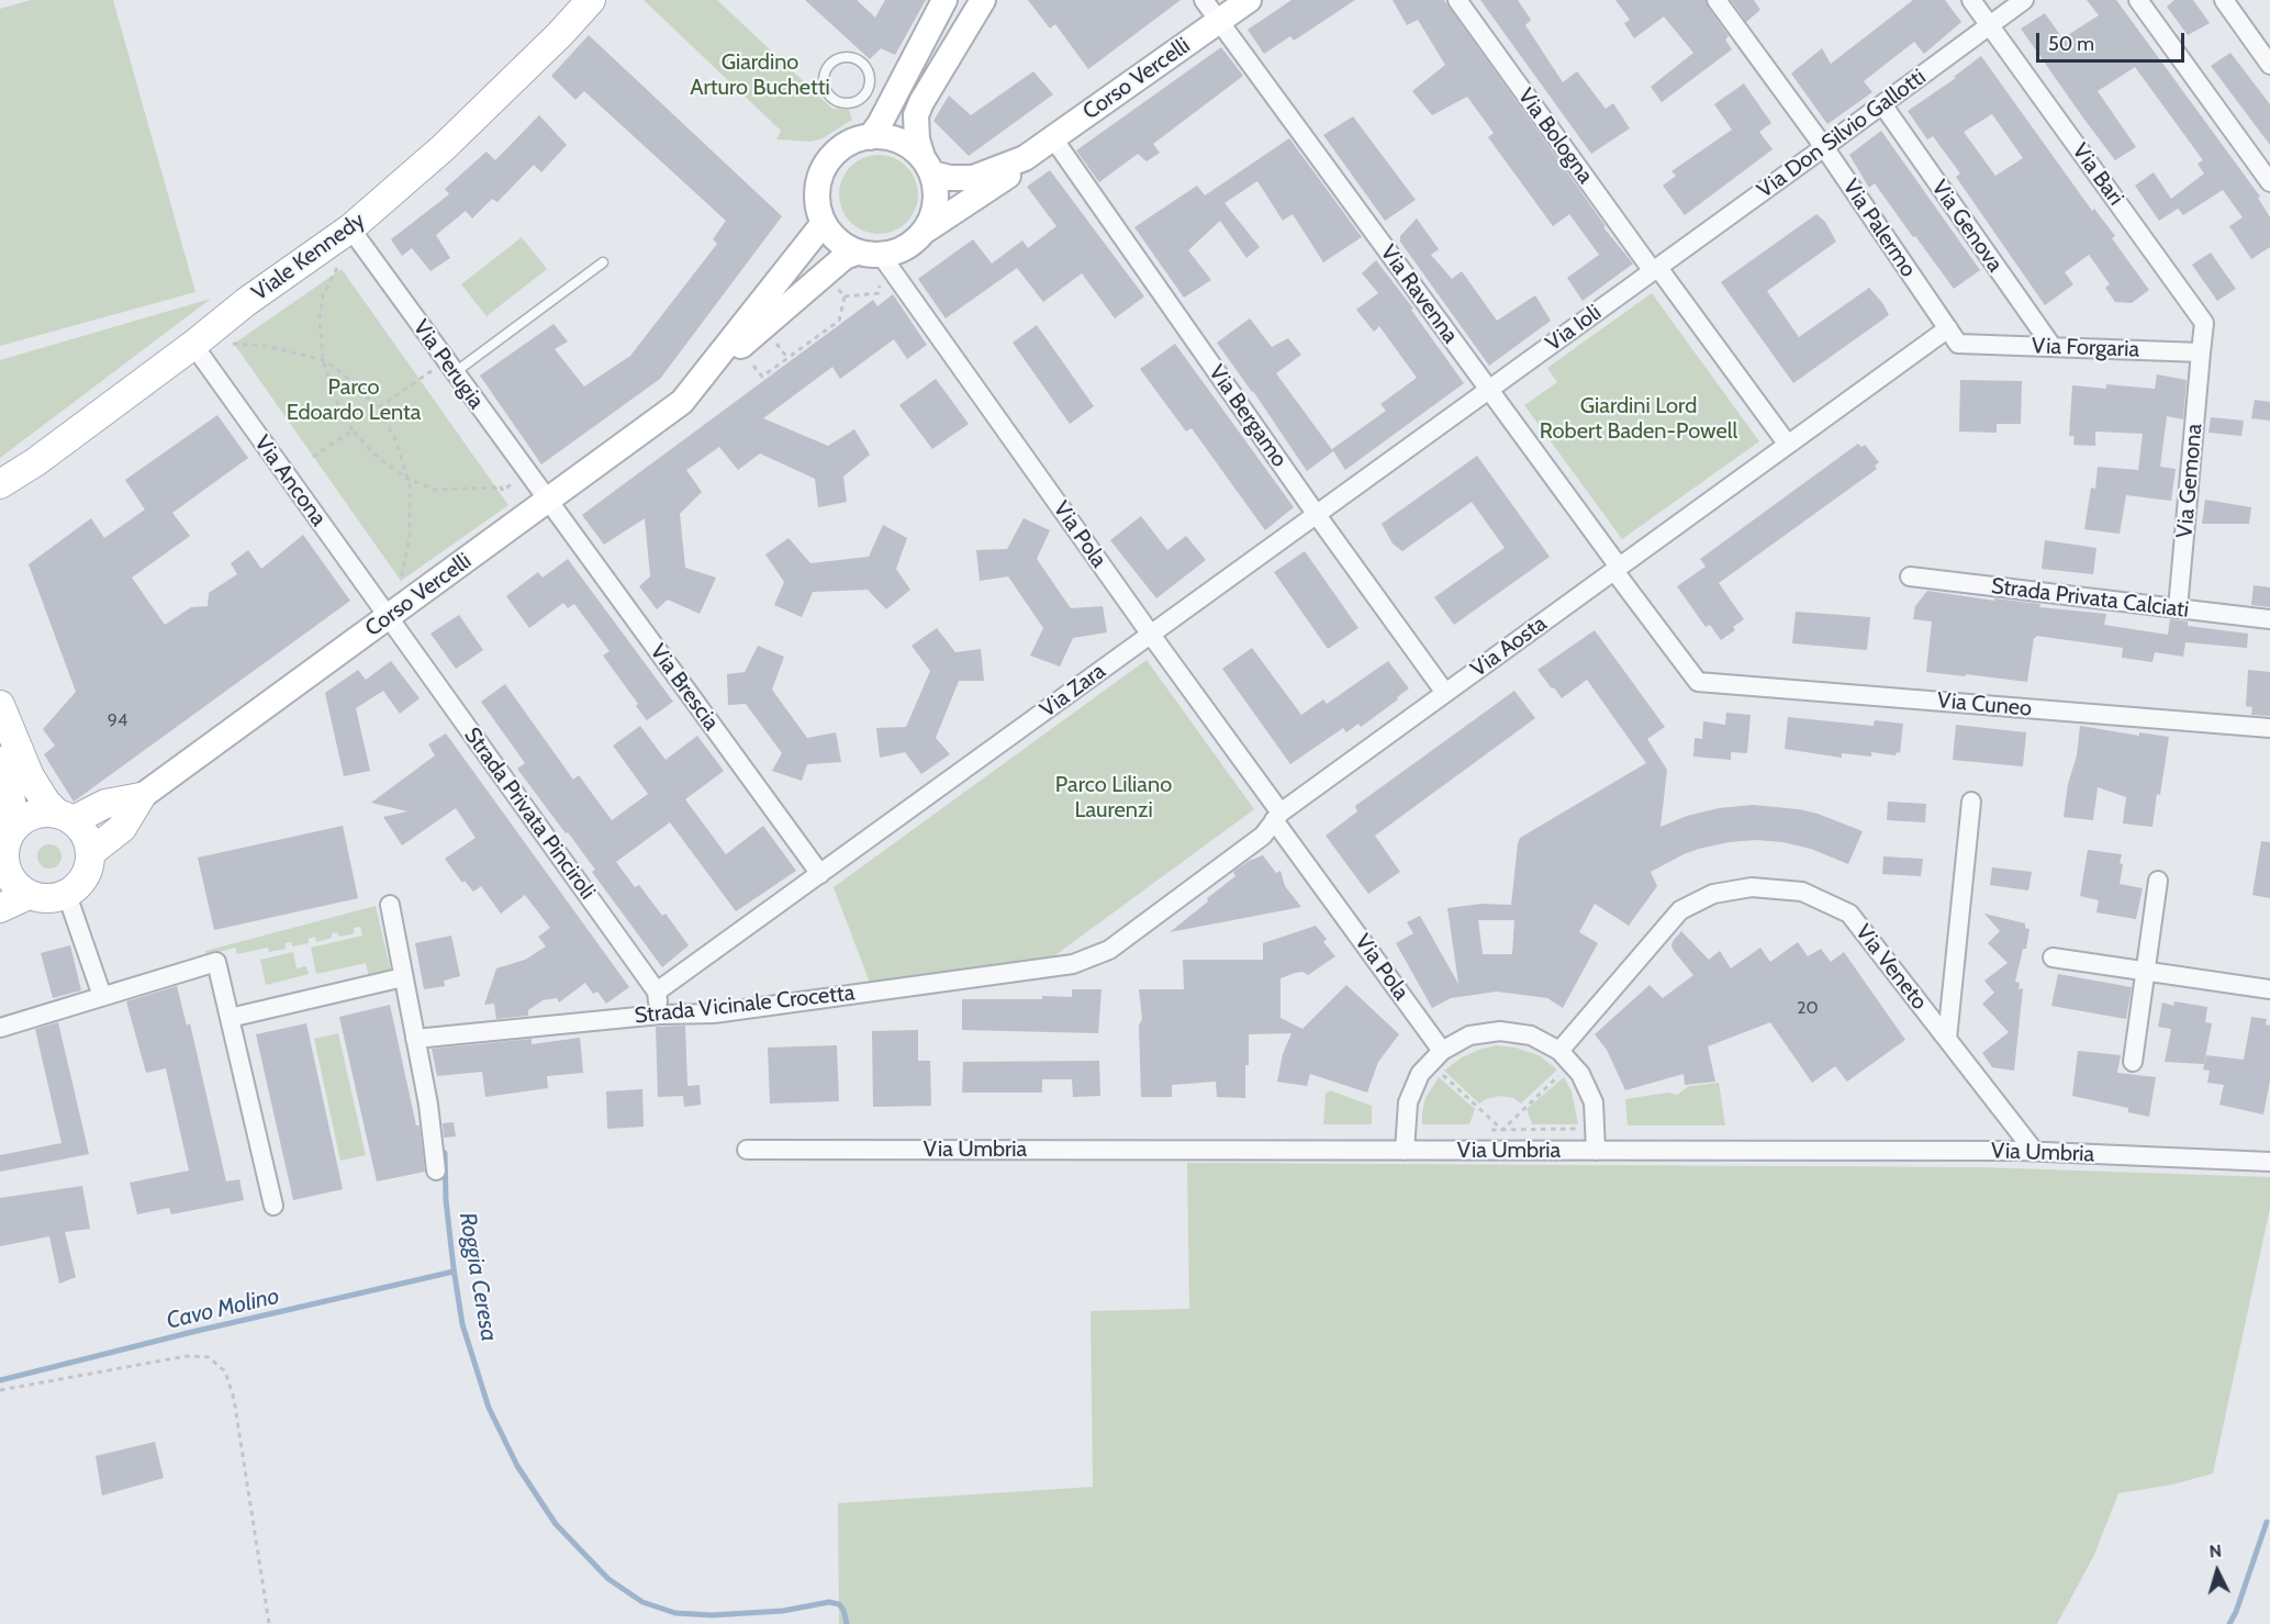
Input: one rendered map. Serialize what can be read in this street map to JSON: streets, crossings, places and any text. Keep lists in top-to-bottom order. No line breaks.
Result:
{"streets":{"main road":["Corso Vercelli","Viale Kennedy"],"street":["Via Don Silvio Gallotti","Via Bologna","Via Bari","Via Genova","Via Palermo","Via Ravenna","Via Ioli","Via Forgaria","Via Perugia","Via Bergamo","Via Ancona","Via Gemona","Via Pola","Strada Privata Calciati","Via Aosta","Via Brescia","Via Zara","Via Cuneo","Strada Privata Pinciroli","Via Veneto","Strada Vicinale Crocetta","Via Umbria"]},"crossings":[["Corso Vercelli","Via Ravenna"],["Corso Vercelli","Via Perugia"],["Corso Vercelli","Via Bergamo"],["Corso Vercelli","Via Ancona"],["Corso Vercelli","Via Pola"],["Corso Vercelli","Via Brescia"],["Corso Vercelli","Strada Privata Pinciroli"],["Via Don Silvio Gallotti","Via Bologna"],["Via Don Silvio Gallotti","Via Bari"],["Via Don Silvio Gallotti","Via Genova"],["Via Don Silvio Gallotti","Via Palermo"],["Via Don Silvio Gallotti","Via Ioli"],["Via Bologna","Via Ioli"],["Via Bologna","Via Aosta"],["Via Bari","Via Forgaria"],["Via Bari","Via Gemona"],["Via Genova","Via Forgaria"],["Via Palermo","Via Forgaria"],["Via Palermo","Via Aosta"],["Viale Kennedy","Via Perugia"],["Viale Kennedy","Via Ancona"],["Via Ravenna","Via Ioli"],["Via Ravenna","Via Aosta"],["Via Ravenna","Via Zara"],["Via Ravenna","Via Cuneo"],["Via Ioli","Via Zara"],["Via Forgaria","Via Gemona"],["Via Forgaria","Via Aosta"],["Via Perugia","Via Brescia"],["Via Bergamo","Via Aosta"],["Via Bergamo","Via Zara"],["Via Ancona","Strada Privata Pinciroli"],["Via Gemona","Strada Privata Calciati"],["Via Pola","Via Aosta"],["Via Pola","Via Zara"],["Via Aosta","Strada Vicinale Crocetta"],["Via Brescia","Via Zara"],["Via Zara","Strada Privata Pinciroli"],["Strada Privata Pinciroli","Strada Vicinale Crocetta"],["Via Veneto","Via Umbria"]],"water":["Roggia Ceresa","Cavo Molino"],"parks":["Giardino Arturo Buchetti","Parco Edoardo Lenta","Giardini Lord Robert Baden-Powell","Parco Liliano Laurenzi"],"house_numbers":["94","20"],"scale_bar":"50 m","north":"top"}
